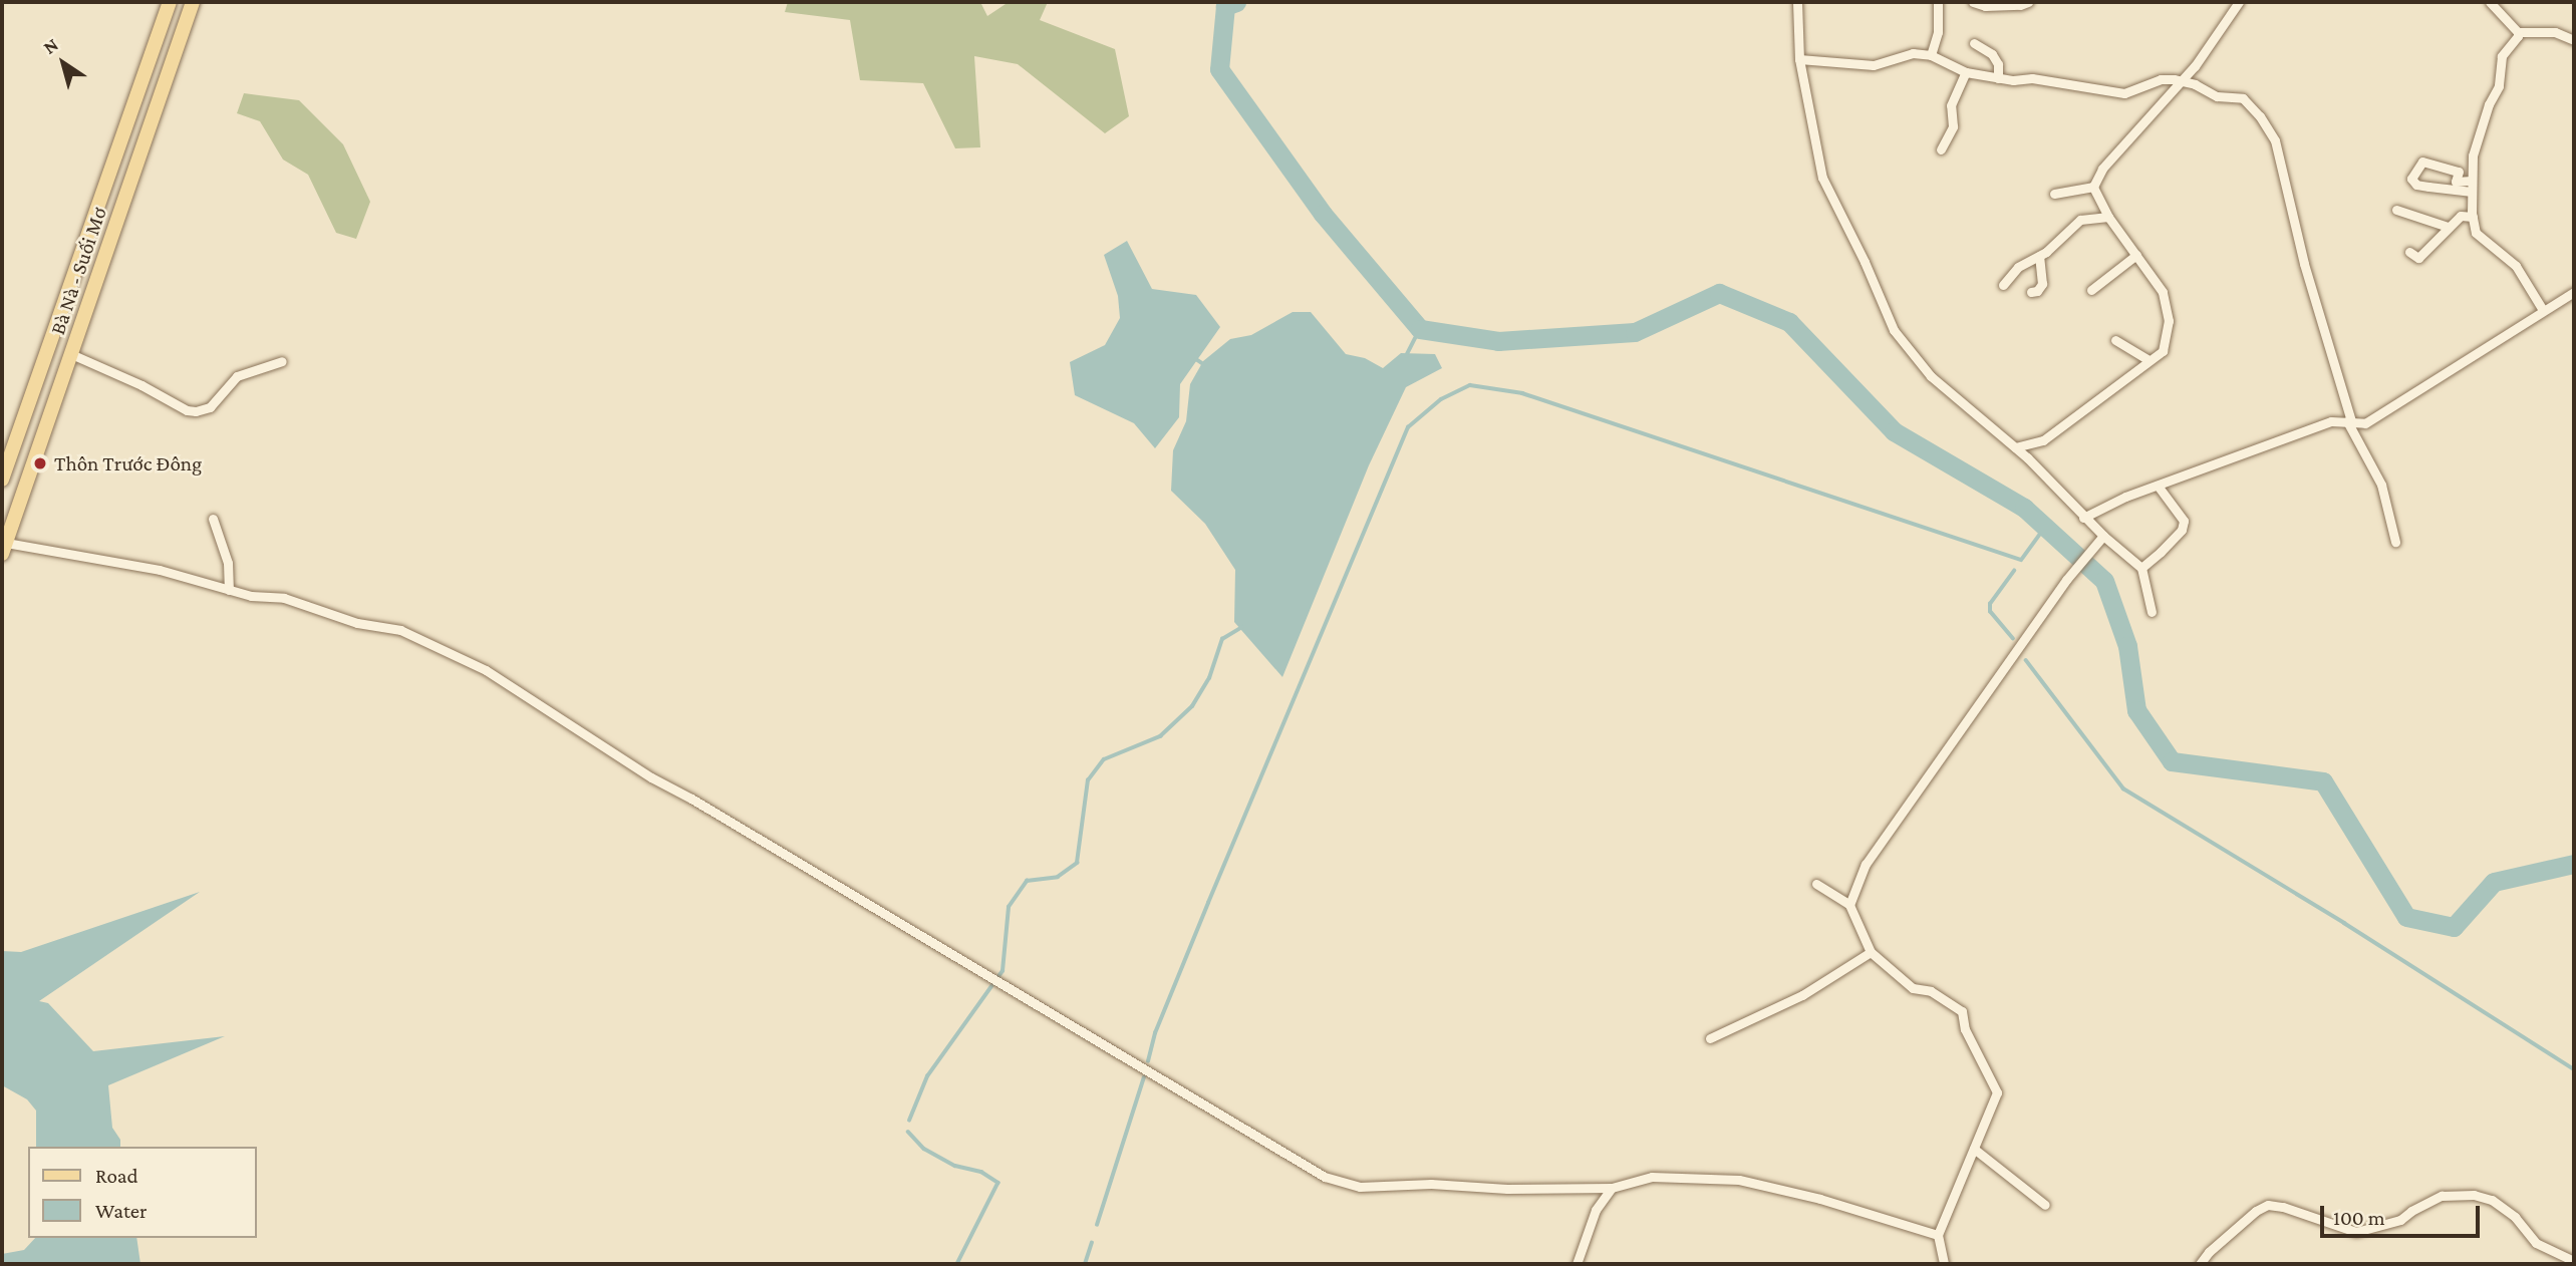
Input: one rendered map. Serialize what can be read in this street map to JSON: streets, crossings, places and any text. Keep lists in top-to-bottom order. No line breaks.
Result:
{"streets":{"main road":["Bà Nà - Suối Mơ"]},"places":["Thôn Trước Đông"],"legend":["Road","Water"],"scale_bar":"100 m","north":"top left"}
